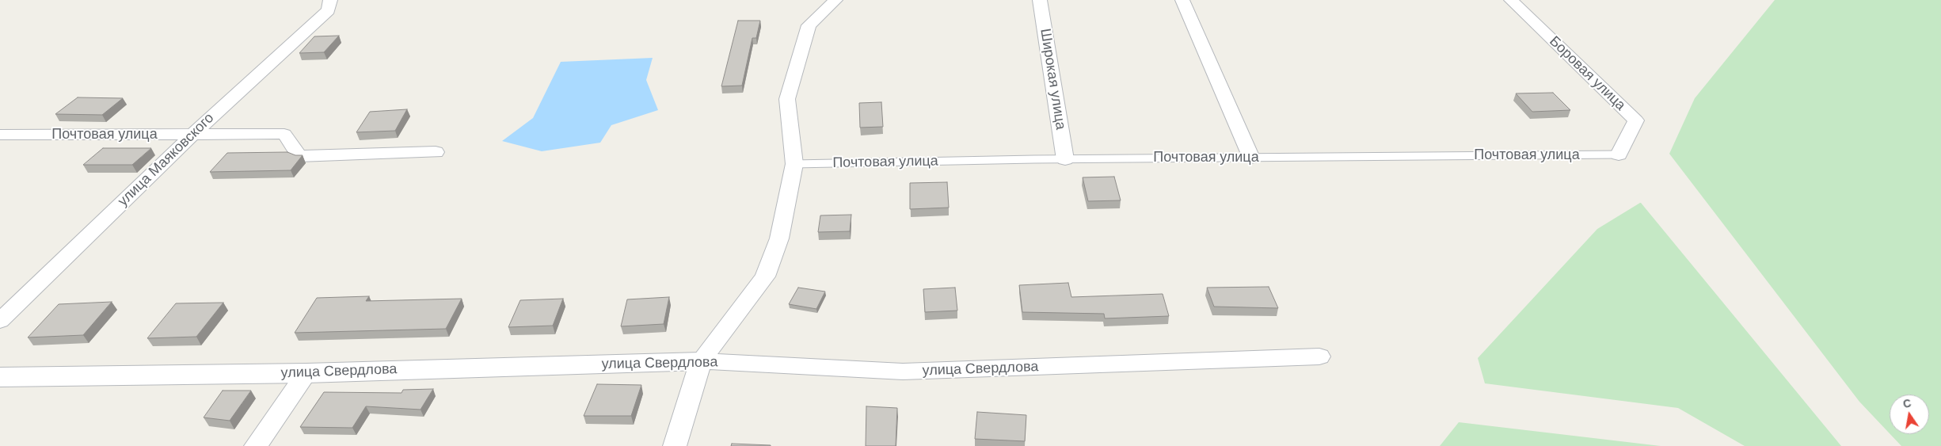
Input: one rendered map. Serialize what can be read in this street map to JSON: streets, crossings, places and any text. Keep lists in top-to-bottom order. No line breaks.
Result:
{"streets":{"street":["Боровая улица","Широкая улица","Почтовая улица","улица Маяковского","улица Свердлова"]},"crossings":[["Боровая улица","Почтовая улица"],["Широкая улица","Почтовая улица"],["Почтовая улица","улица Маяковского"]],"north":"top"}
